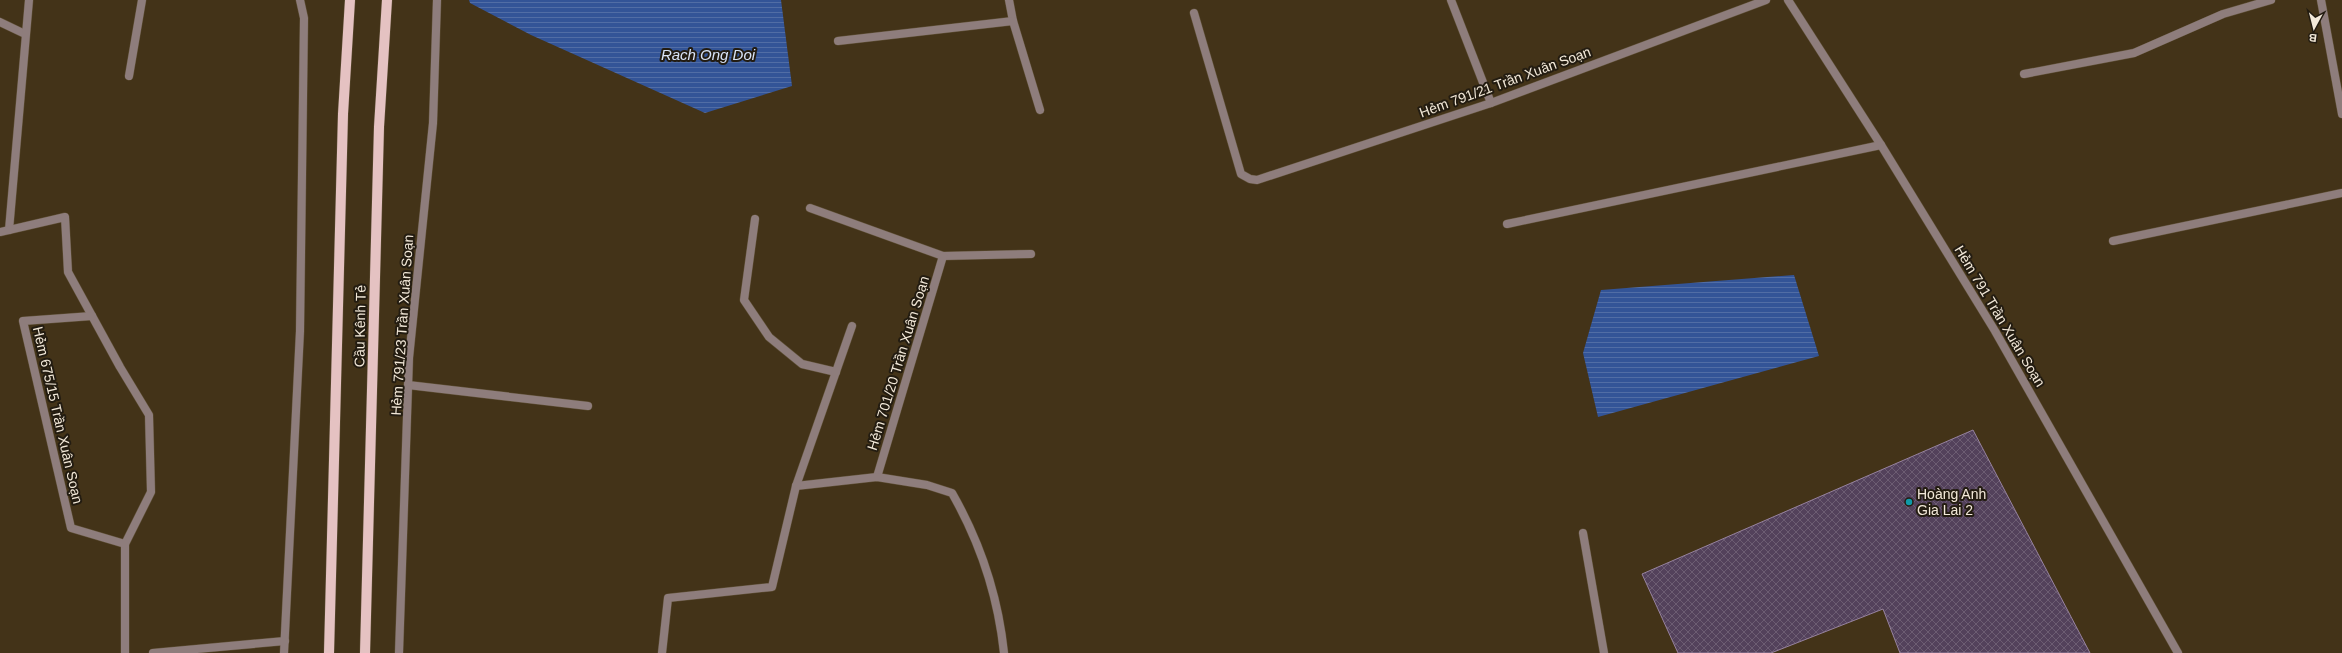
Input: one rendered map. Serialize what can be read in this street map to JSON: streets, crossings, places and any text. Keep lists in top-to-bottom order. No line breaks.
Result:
{"streets":{"main road":["Cầu Kênh Tẻ"],"street":["Hẻm 791/21 Trần Xuân Soạn","Hẻm 791 Trần Xuân Soạn","Hẻm 791/23 Trần Xuân Soạn","Hẻm 701/20 Trần Xuân Soạn","Hẻm 675/15 Trần Xuân Soạn"]},"water":["Rach Ong Doi"],"places":["Hoàng Anh Gia Lai 2"],"north":"bottom"}
